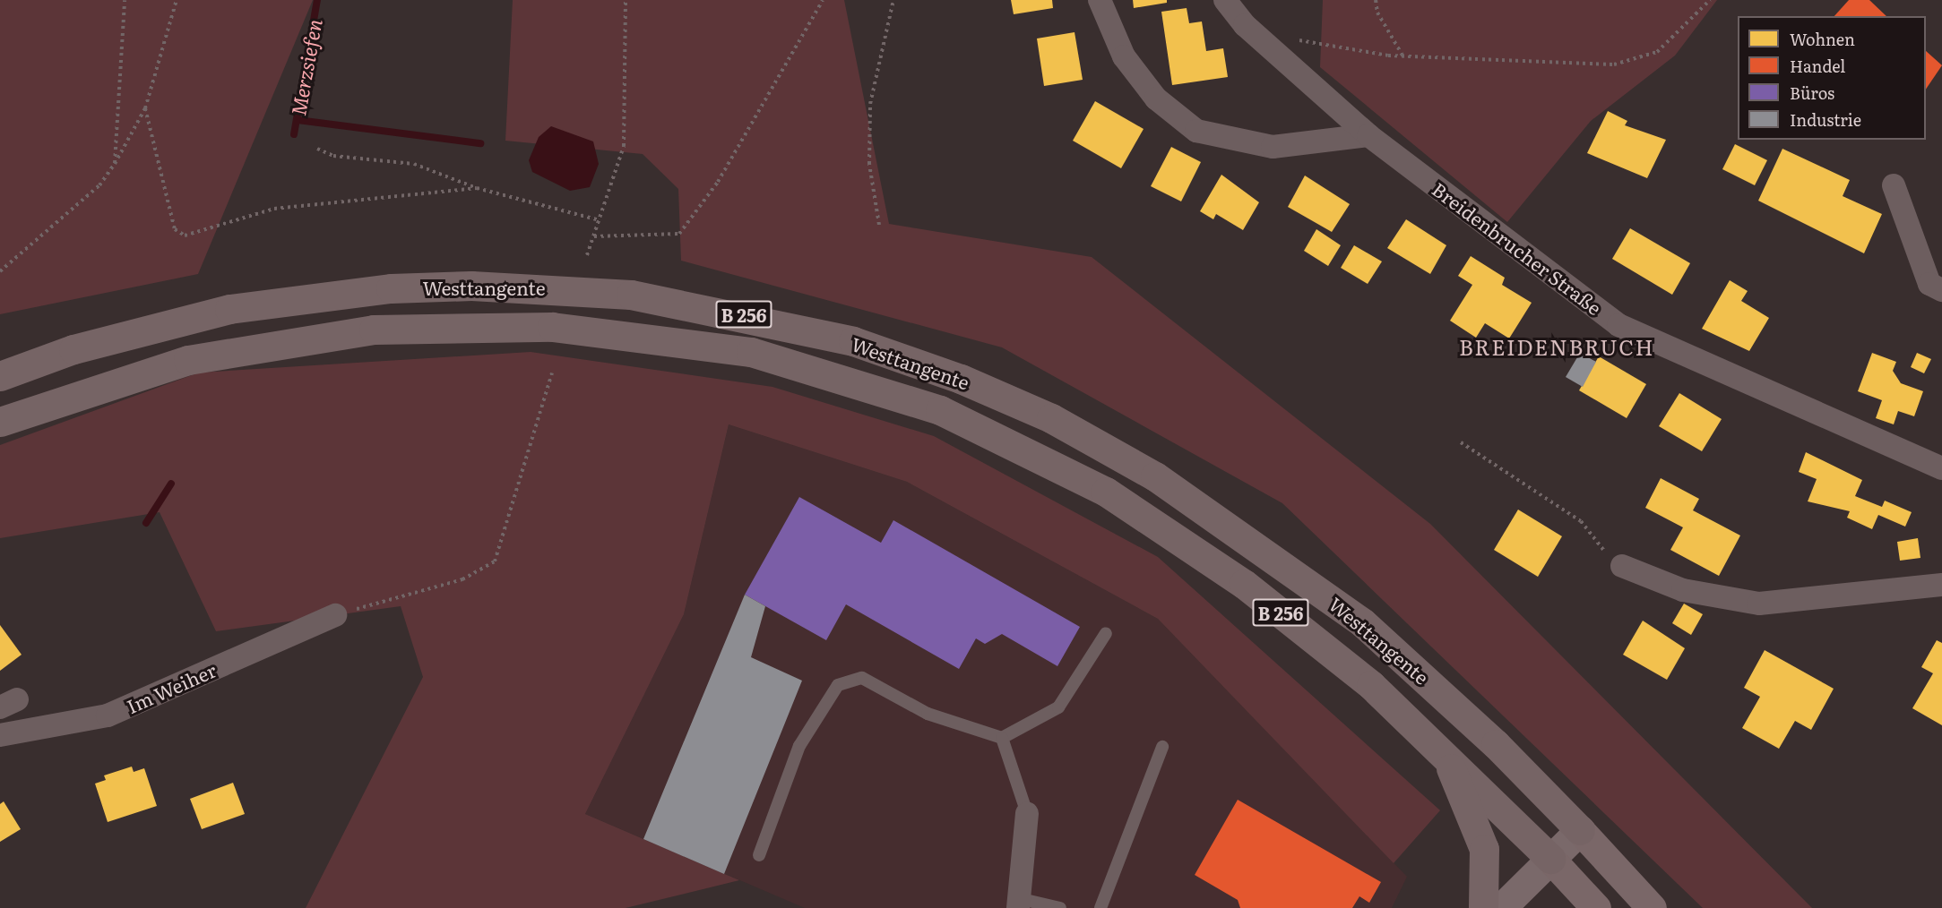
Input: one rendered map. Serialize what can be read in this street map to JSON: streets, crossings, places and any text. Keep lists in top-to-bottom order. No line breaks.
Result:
{"streets":{"highway":["Westtangente","B 256"],"street":["Breidenbrucher Straße","Im Weiher"]},"crossings":[["Westtangente","B 256"]],"districts":["BREIDENBRUCH"],"water":["Merzsiefen"],"legend":["Wohnen","Handel","Büros","Industrie"]}
